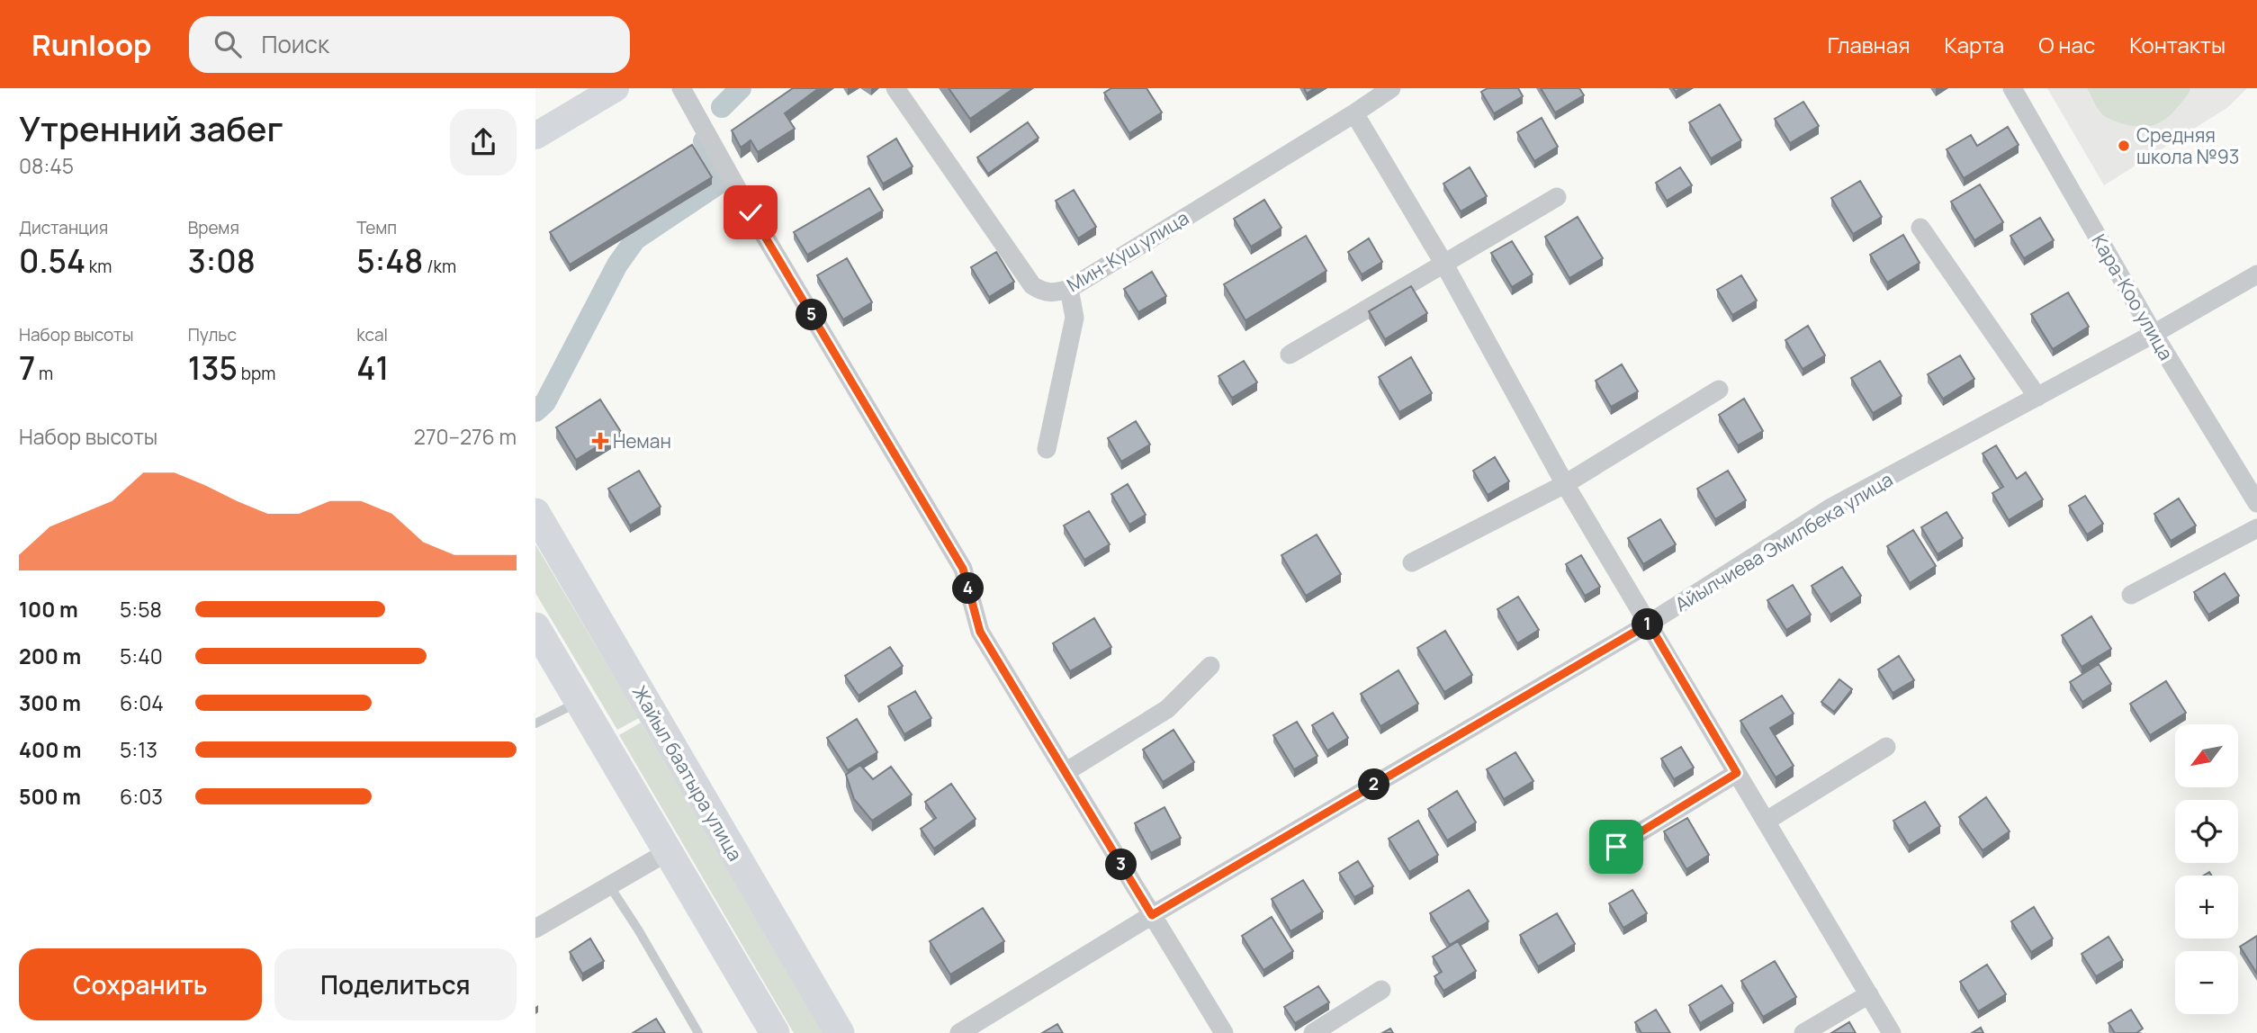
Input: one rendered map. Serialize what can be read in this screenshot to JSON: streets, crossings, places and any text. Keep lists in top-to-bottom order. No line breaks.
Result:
{"streets":{"main road":["Жайыл баатыра улица"],"street":["Мин-Куш улица","Кара-Коо улица","Айылчиева Эмилбека улица"]},"crossings":[["Кара-Коо улица","Айылчиева Эмилбека улица"]],"places":{"other":["Средняя школа №93"],"health":["Неман"]},"north":"bottom left","page":{"header":"Runloop","search":"Поиск","nav":["Главная","Карта","О нас","Контакты"],"heading":["Утренний забег","08:45"],"stats":[["Дистанция","0.54 km"],["Время","3:08"],["Темп","5:48 /km"],["Набор высоты","7 m"],["Пульс","135 bpm"],["kcal","41"]],"pins":["5","4","1","2","3"],"chart":["Набор высоты","270–276 m"],"list":[{"name":"100 m","note":"5:58"},{"name":"200 m","note":"5:40"},{"name":"300 m","note":"6:04"},{"name":"400 m","note":"5:13"},{"name":"500 m","note":"6:03"}],"map_buttons":["+","−"],"buttons":["Сохранить","Поделиться"]}}
